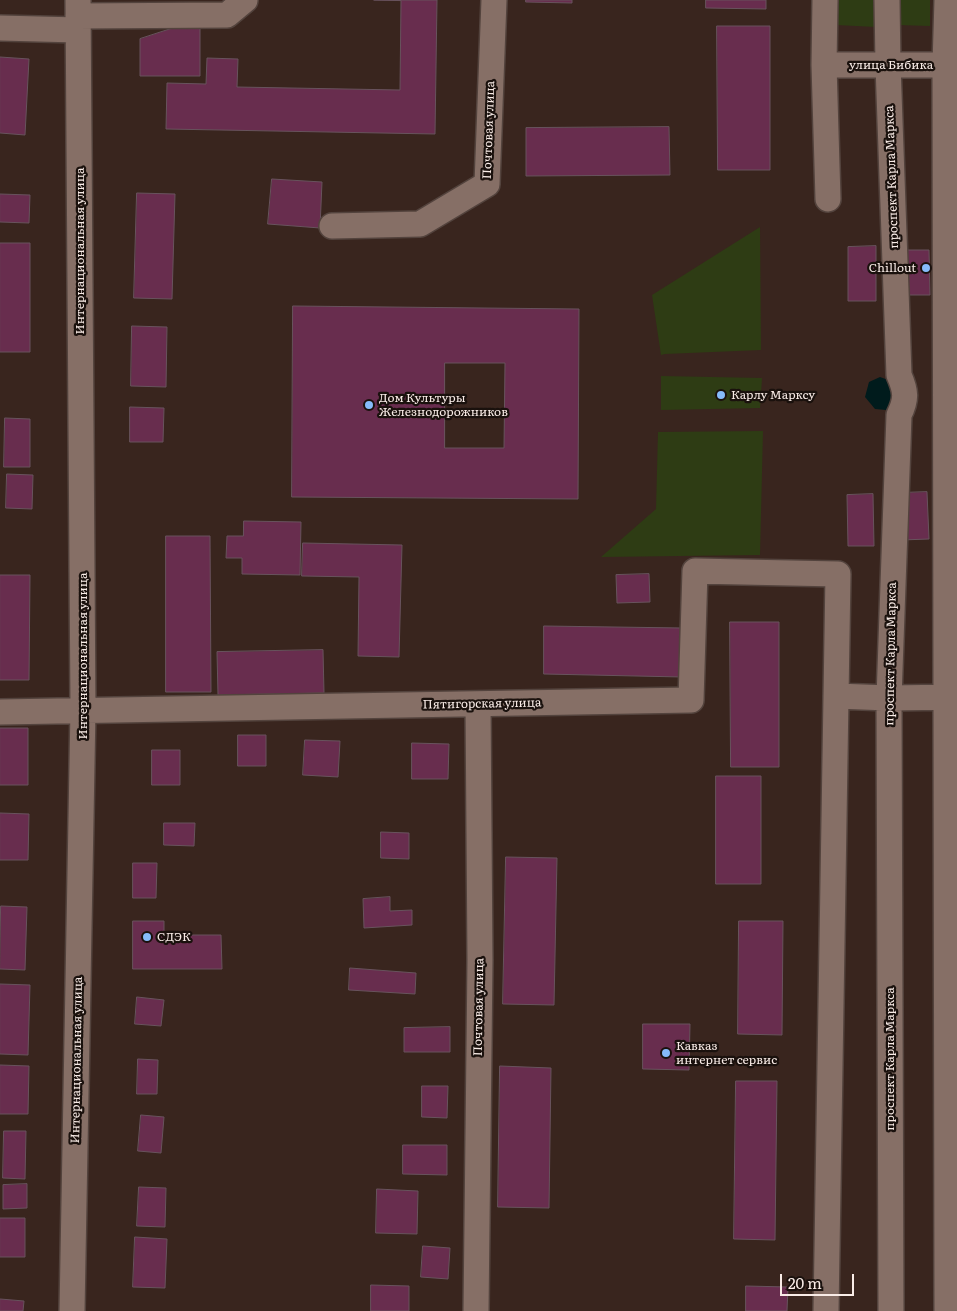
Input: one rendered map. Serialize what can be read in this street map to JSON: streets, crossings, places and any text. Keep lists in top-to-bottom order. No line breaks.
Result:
{"streets":{"street":["улица Бибика","Почтовая улица","проспект Карла Маркса","Интернациональная улица","Пятигорская улица"]},"crossings":[["улица Бибика","проспект Карла Маркса"],["Почтовая улица","Пятигорская улица"],["Интернациональная улица","Пятигорская улица"]],"places":["Chillout","Карлу Марксу","Дом Культуры Железнодорожников","СДЭК","Кавказ интернет сервис"],"scale_bar":"20 m"}
